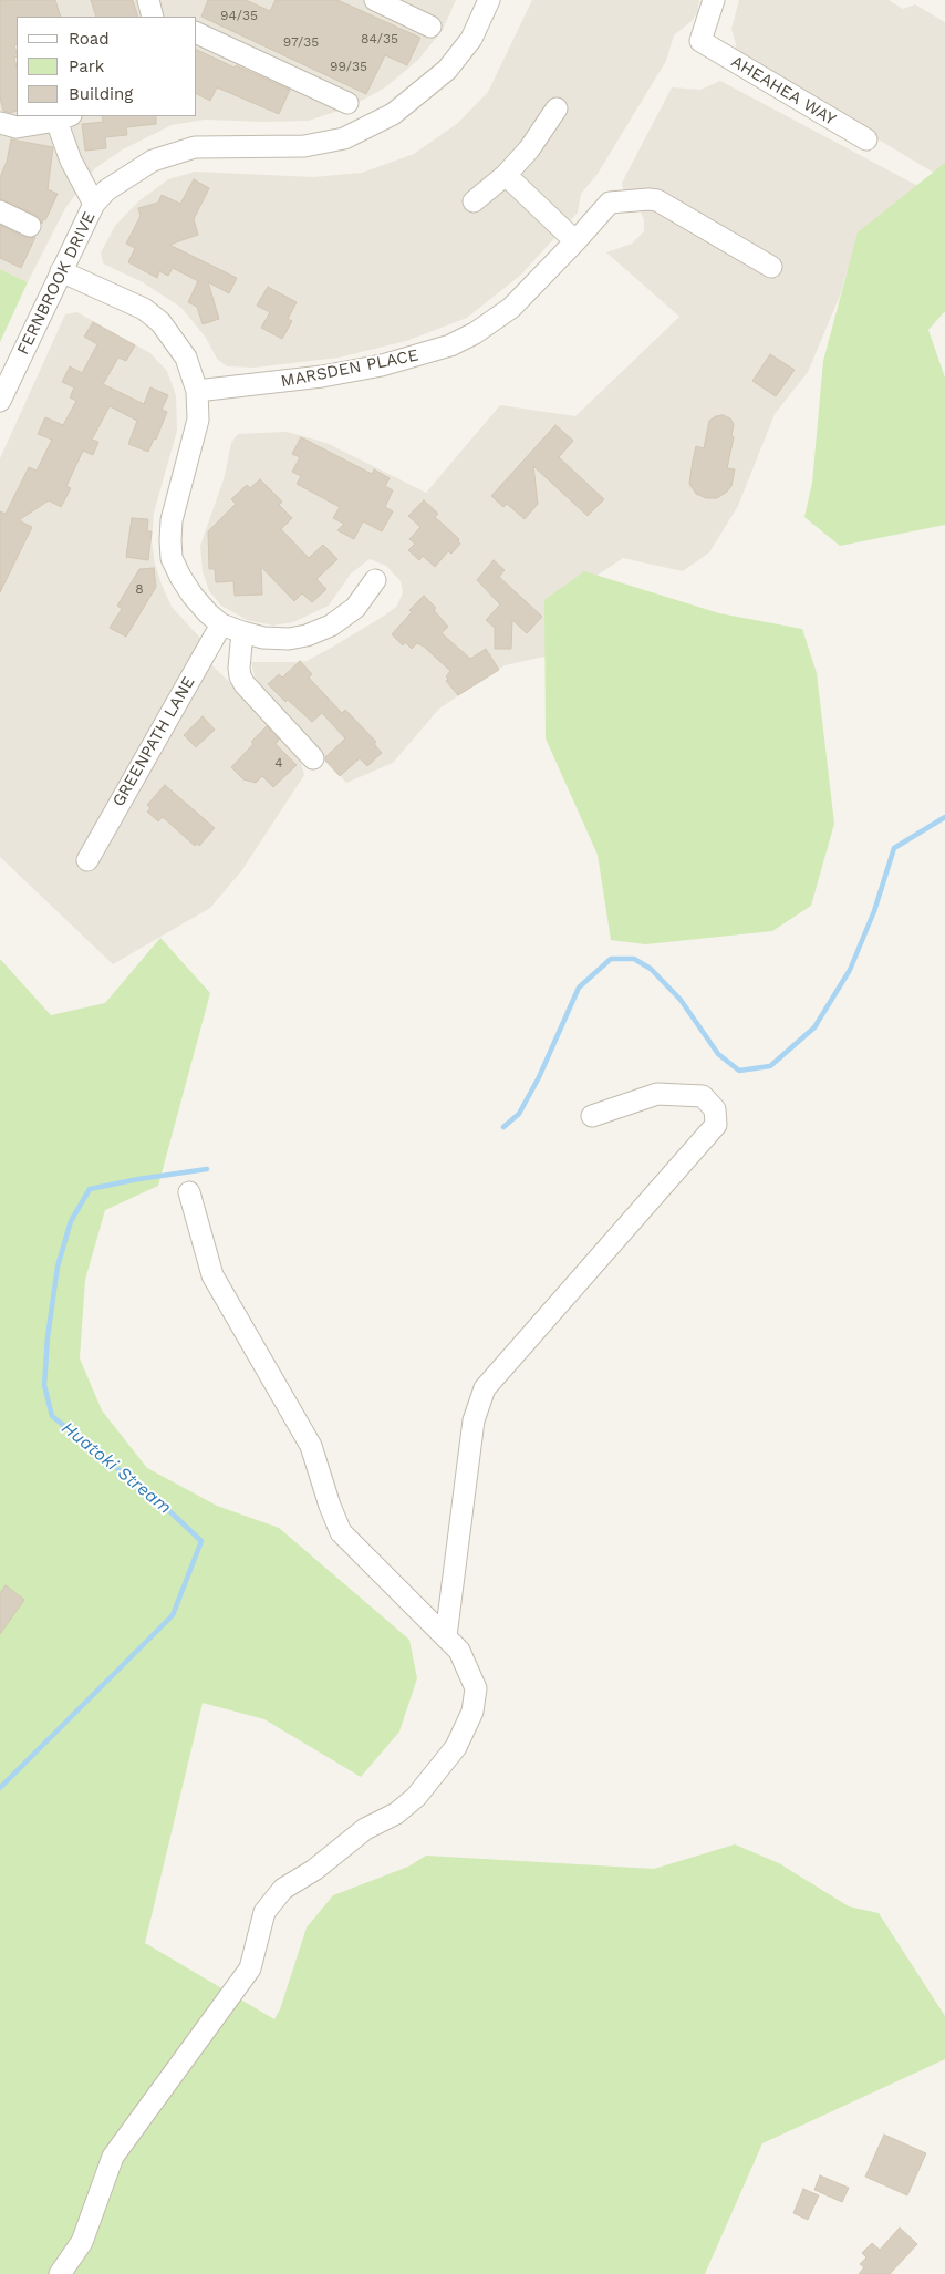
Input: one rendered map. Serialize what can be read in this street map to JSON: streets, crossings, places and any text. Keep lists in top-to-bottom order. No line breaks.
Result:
{"streets":{"street":["AHEAHEA WAY","FERNBROOK DRIVE","MARSDEN PLACE","GREENPATH LANE"]},"water":["Huatoki Stream"],"house_numbers":["94/35","84/35","97/35","99/35","8","4"],"legend":["Road","Park","Building"]}
